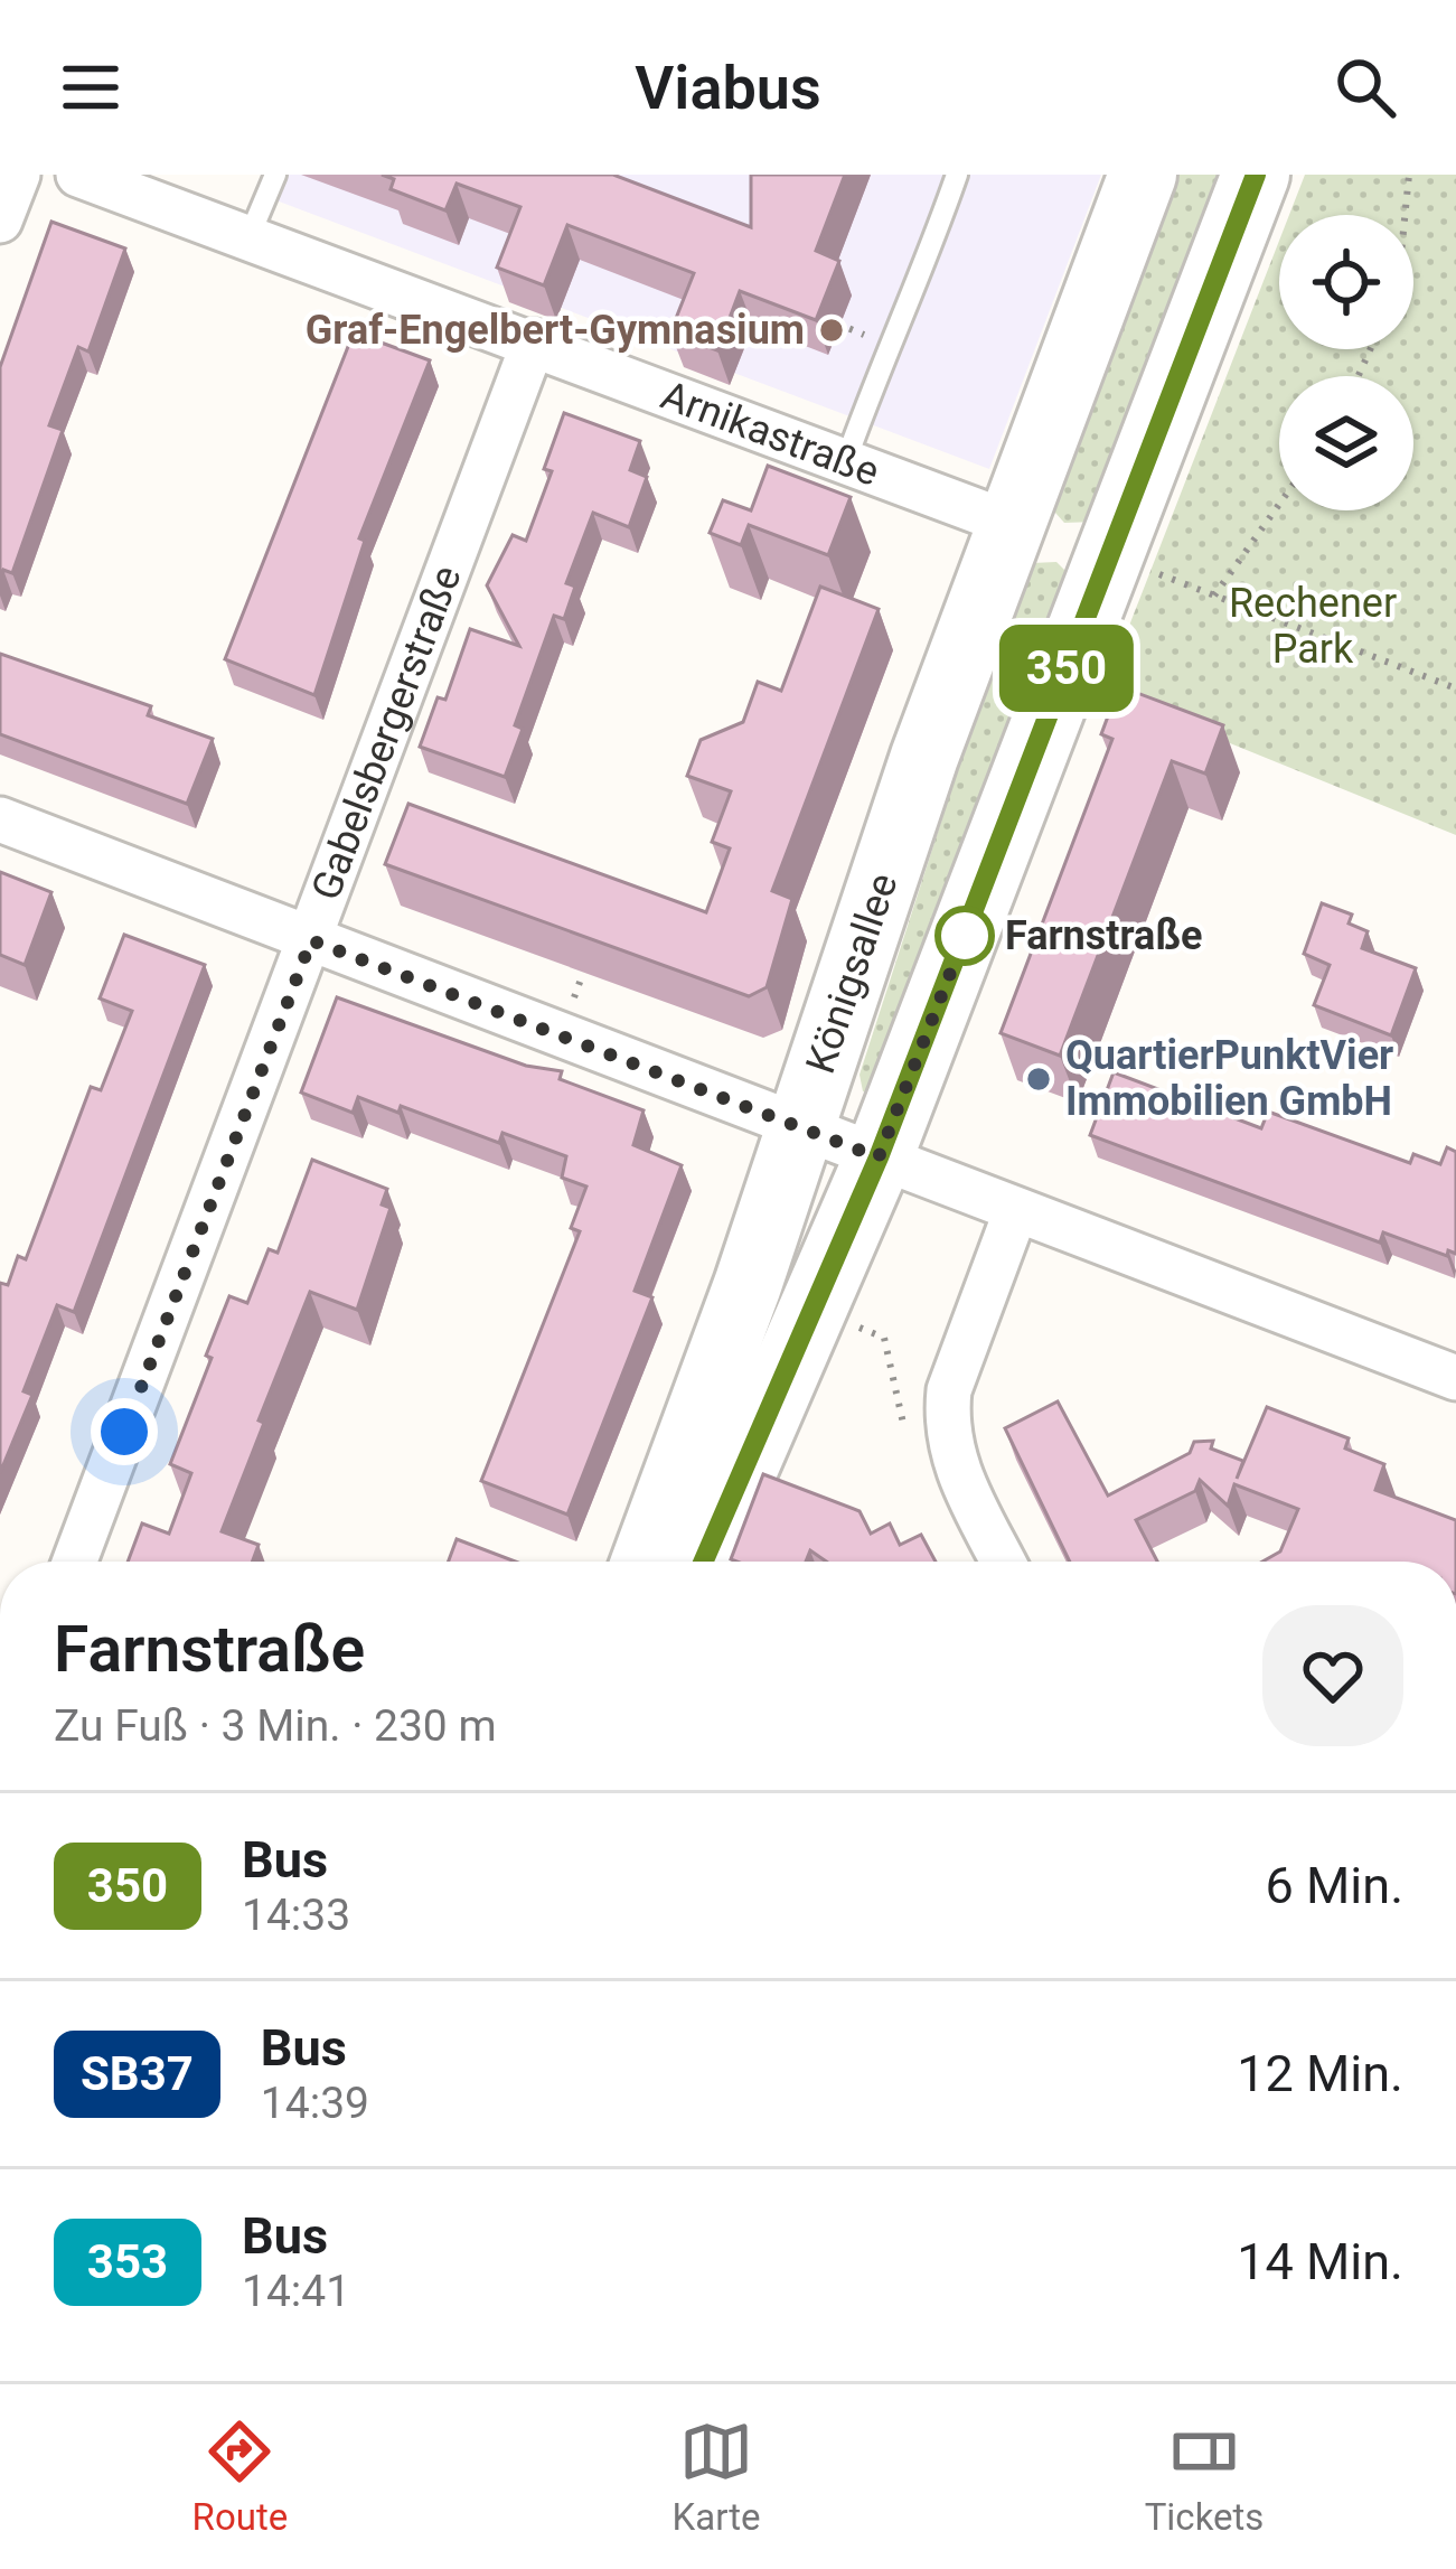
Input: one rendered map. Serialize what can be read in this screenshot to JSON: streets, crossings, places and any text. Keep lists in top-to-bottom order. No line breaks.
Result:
{"streets":{"main road":["Königsallee"],"street":["Arnikastraße","Gabelsbergerstraße"]},"crossings":[["Arnikastraße","Gabelsbergerstraße"],["Arnikastraße","Königsallee"]],"parks":["Rechener Park"],"places":["Graf-Engelbert-Gymnasium","Farnstraße","QuartierPunktVier Immobilien GmbH"],"lines":["bus line 350"],"page":{"header":"Viabus","on_map":"350","heading":["Farnstraße","Zu Fuß · 3 Min. · 230 m"],"list":[{"mark":"350","name":"Bus","note":"14:33","value":"6 Min."},{"mark":"SB37","name":"Bus","note":"14:39","value":"12 Min."},{"mark":"353","name":"Bus","note":"14:41","value":"14 Min."}],"tabs":["Route","Karte","Tickets"]}}
